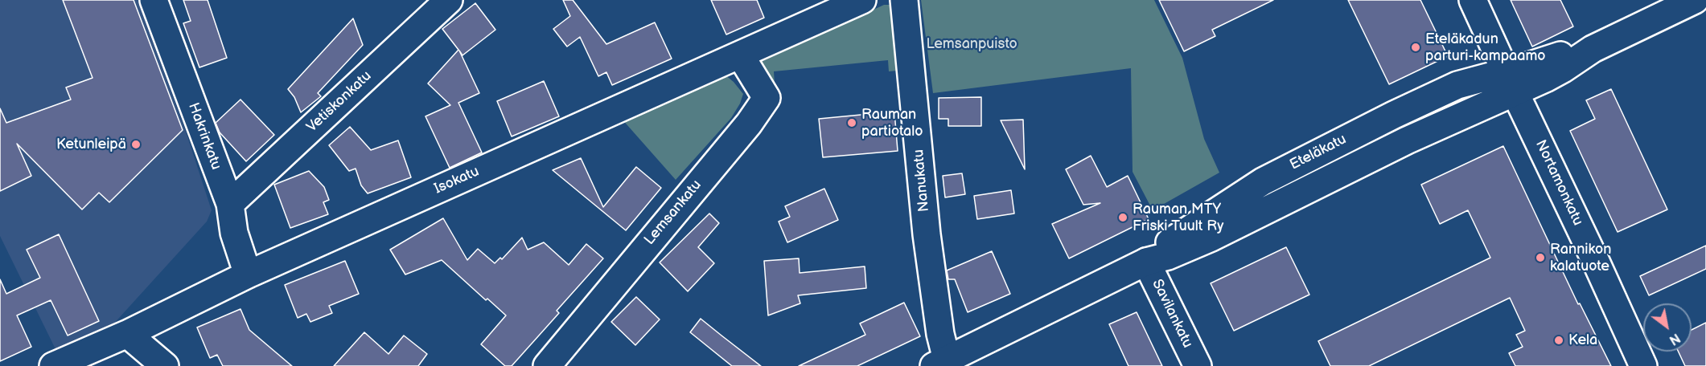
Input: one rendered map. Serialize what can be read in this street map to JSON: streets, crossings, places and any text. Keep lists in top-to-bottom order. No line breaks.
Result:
{"streets":{"street":["Vetiskonkatu","Hakrinkatu","Eteläkatu","Isokatu","Nanukatu","Nortamonkatu","Lemsankatu","Savilankatu"]},"crossings":[["Vetiskonkatu","Hakrinkatu"],["Hakrinkatu","Isokatu"],["Eteläkatu","Nanukatu"],["Eteläkatu","Nortamonkatu"],["Eteläkatu","Savilankatu"],["Isokatu","Lemsankatu"]],"parks":["Lemsanpuisto"],"places":["Eteläkadun parturi-kampaamo","Rauman partiotalo","Ketunleipä","Rauman MTY Friski Tuult Ry","Rannikon kalatuote","Kela"],"north":"bottom right"}
